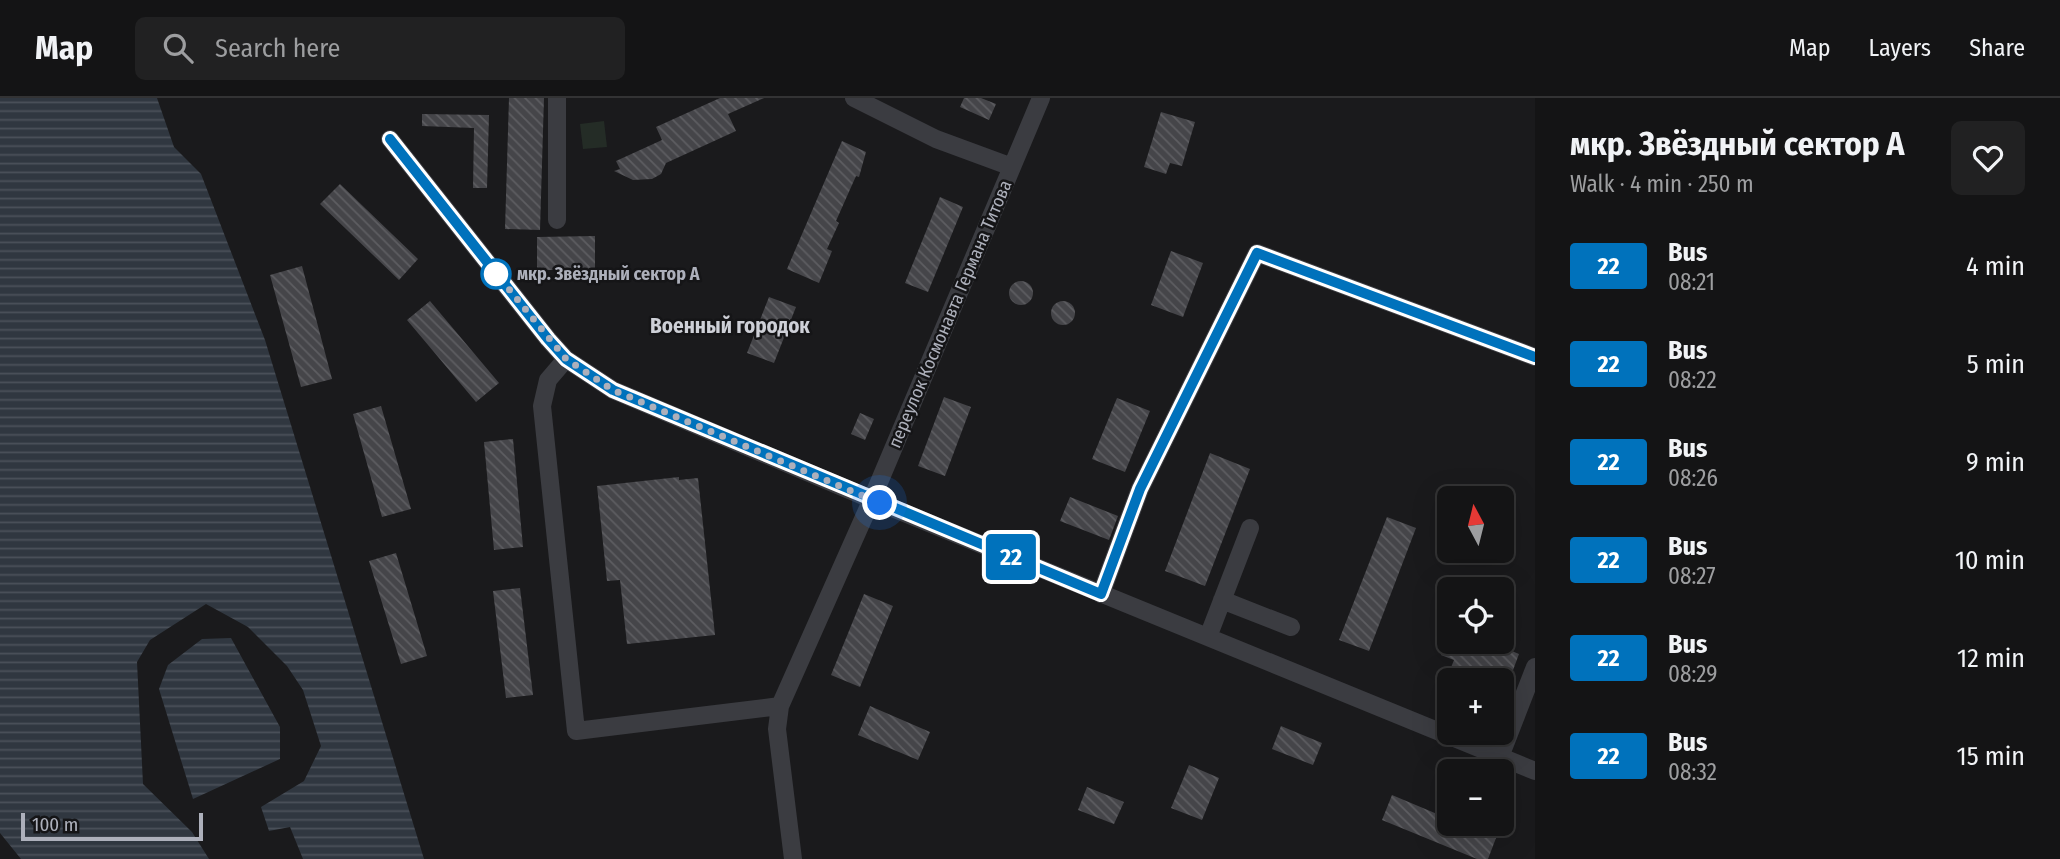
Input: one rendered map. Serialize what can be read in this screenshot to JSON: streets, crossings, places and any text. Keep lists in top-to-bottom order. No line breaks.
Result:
{"streets":{"street":["переулок Космонавта Германа Титова"]},"districts":["Военный городок"],"places":["мкр. Звёздный сектор А"],"lines":["bus line 22"],"scale_bar":"100 m","north":"top","page":{"header":"Map","search":"Search here","nav":["Map","Layers","Share"],"on_map":"22","heading":["мкр. Звёздный сектор А","Walk · 4 min · 250 m"],"list":[{"mark":"22","name":"Bus","note":"08:21","value":"4 min"},{"mark":"22","name":"Bus","note":"08:22","value":"5 min"},{"mark":"22","name":"Bus","note":"08:26","value":"9 min"},{"mark":"22","name":"Bus","note":"08:27","value":"10 min"},{"mark":"22","name":"Bus","note":"08:29","value":"12 min"},{"mark":"22","name":"Bus","note":"08:32","value":"15 min"}],"map_buttons":["+","−"],"scale":"100 m"}}
